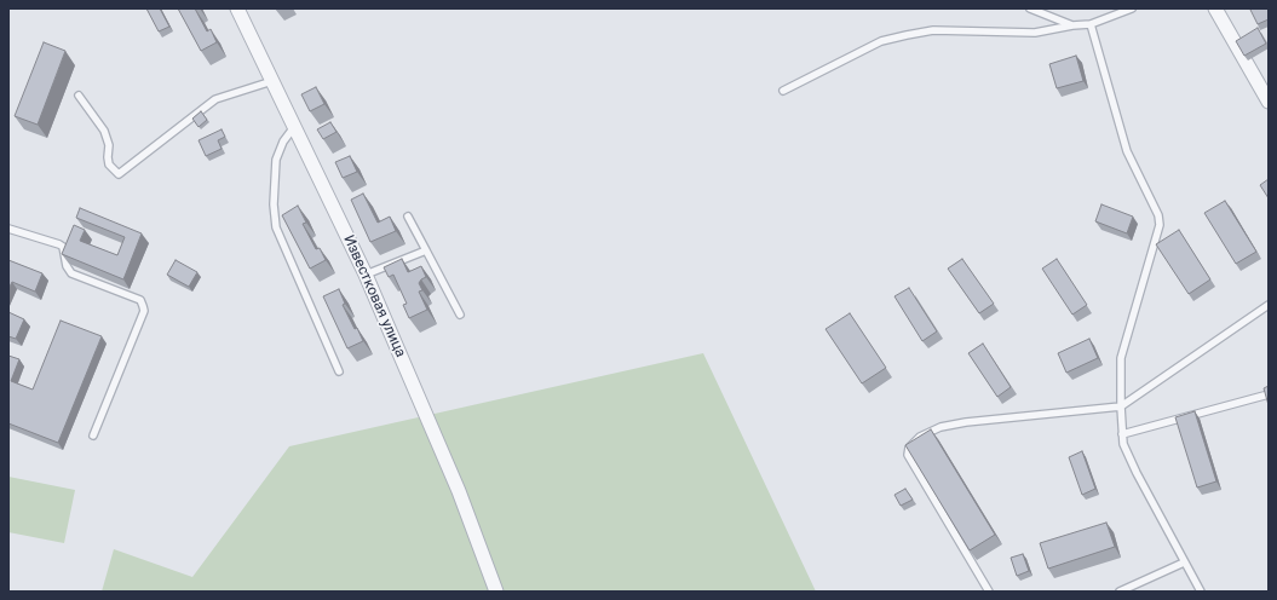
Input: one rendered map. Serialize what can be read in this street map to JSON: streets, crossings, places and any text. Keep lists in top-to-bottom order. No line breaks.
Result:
{"streets":{"street":["Известковая улица"]}}
